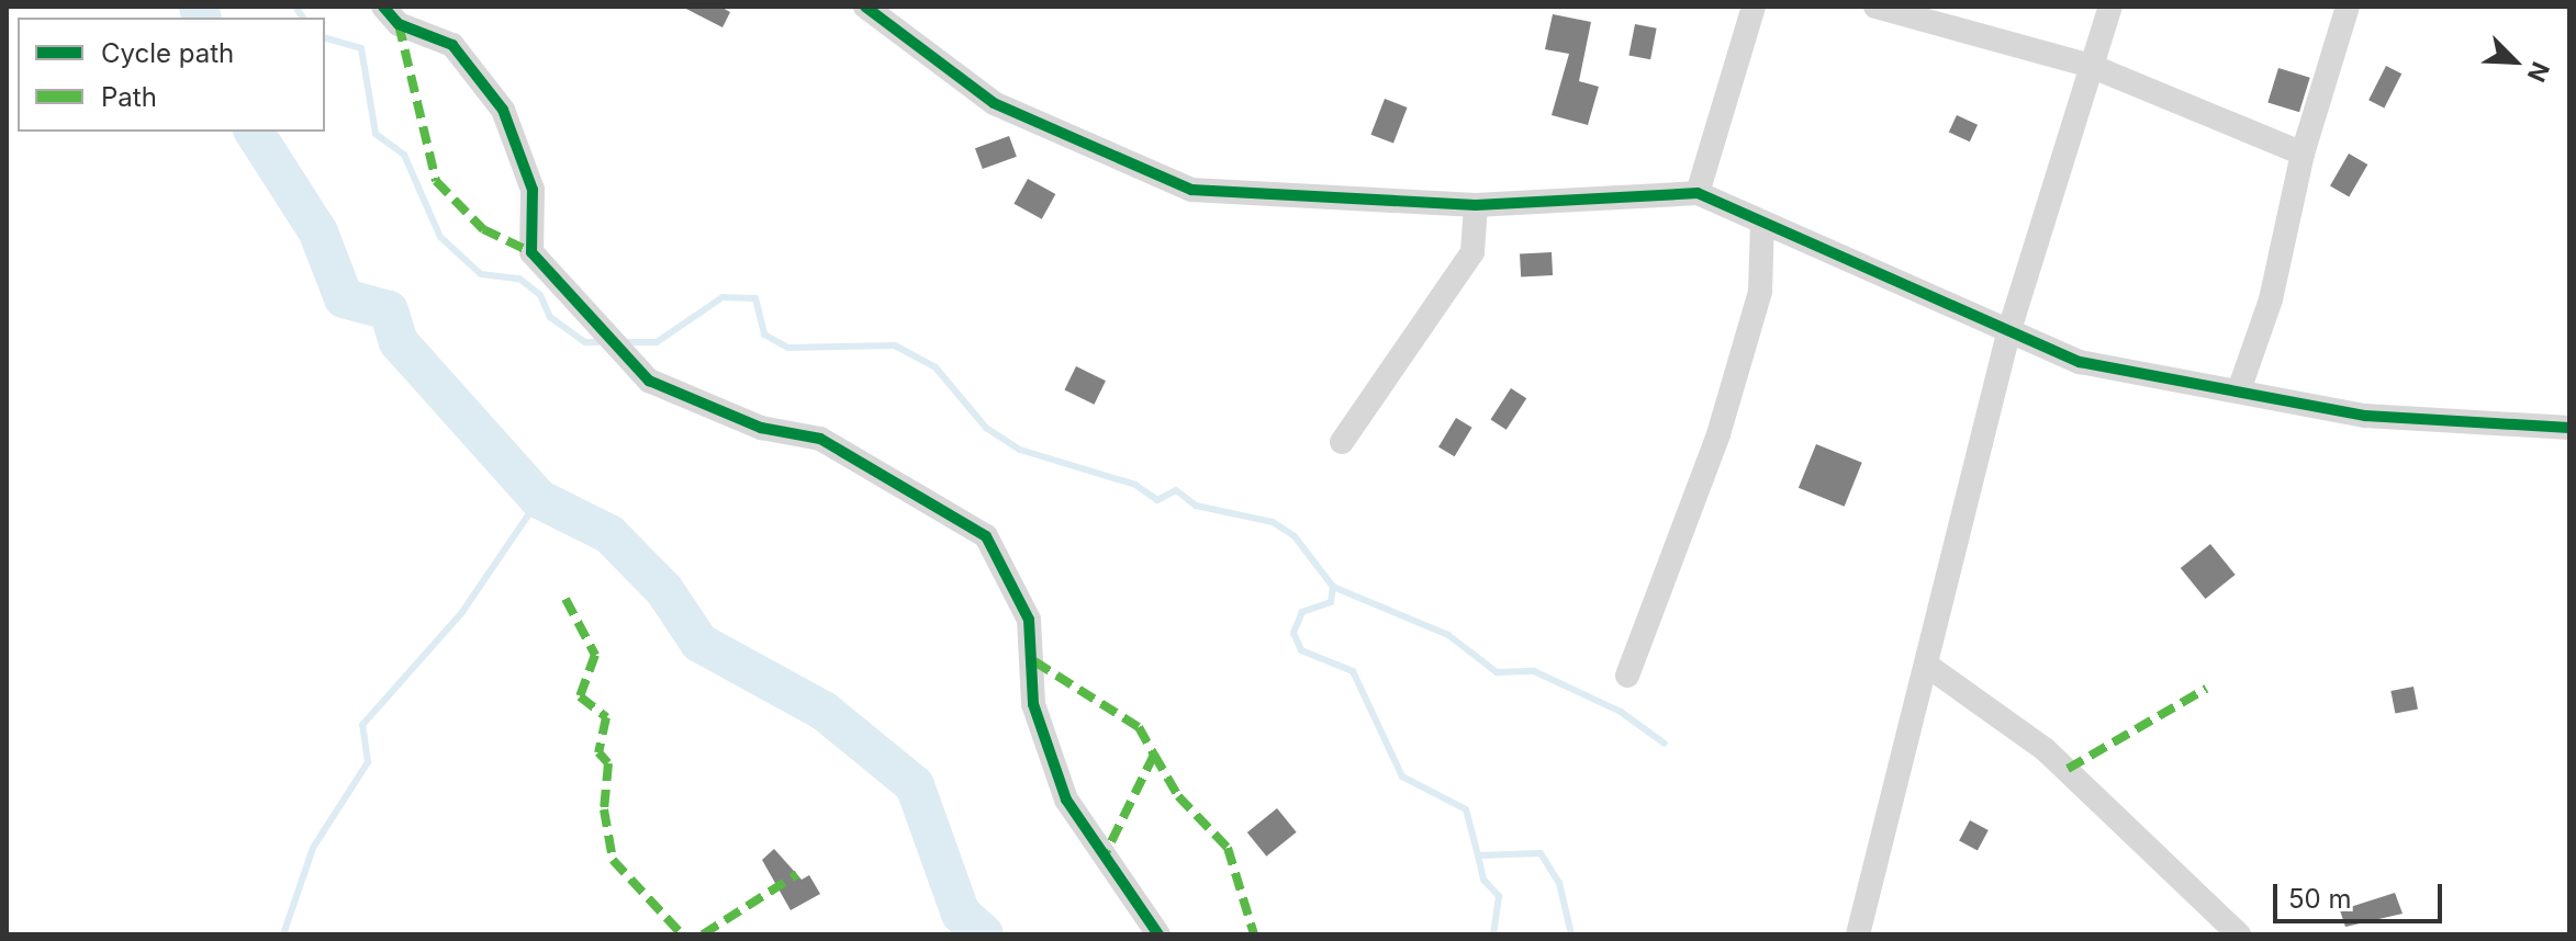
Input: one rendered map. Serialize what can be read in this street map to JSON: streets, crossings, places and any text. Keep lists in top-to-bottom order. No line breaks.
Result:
{"legend":["Cycle path","Path"],"scale_bar":"50 m","north":"bottom right"}
